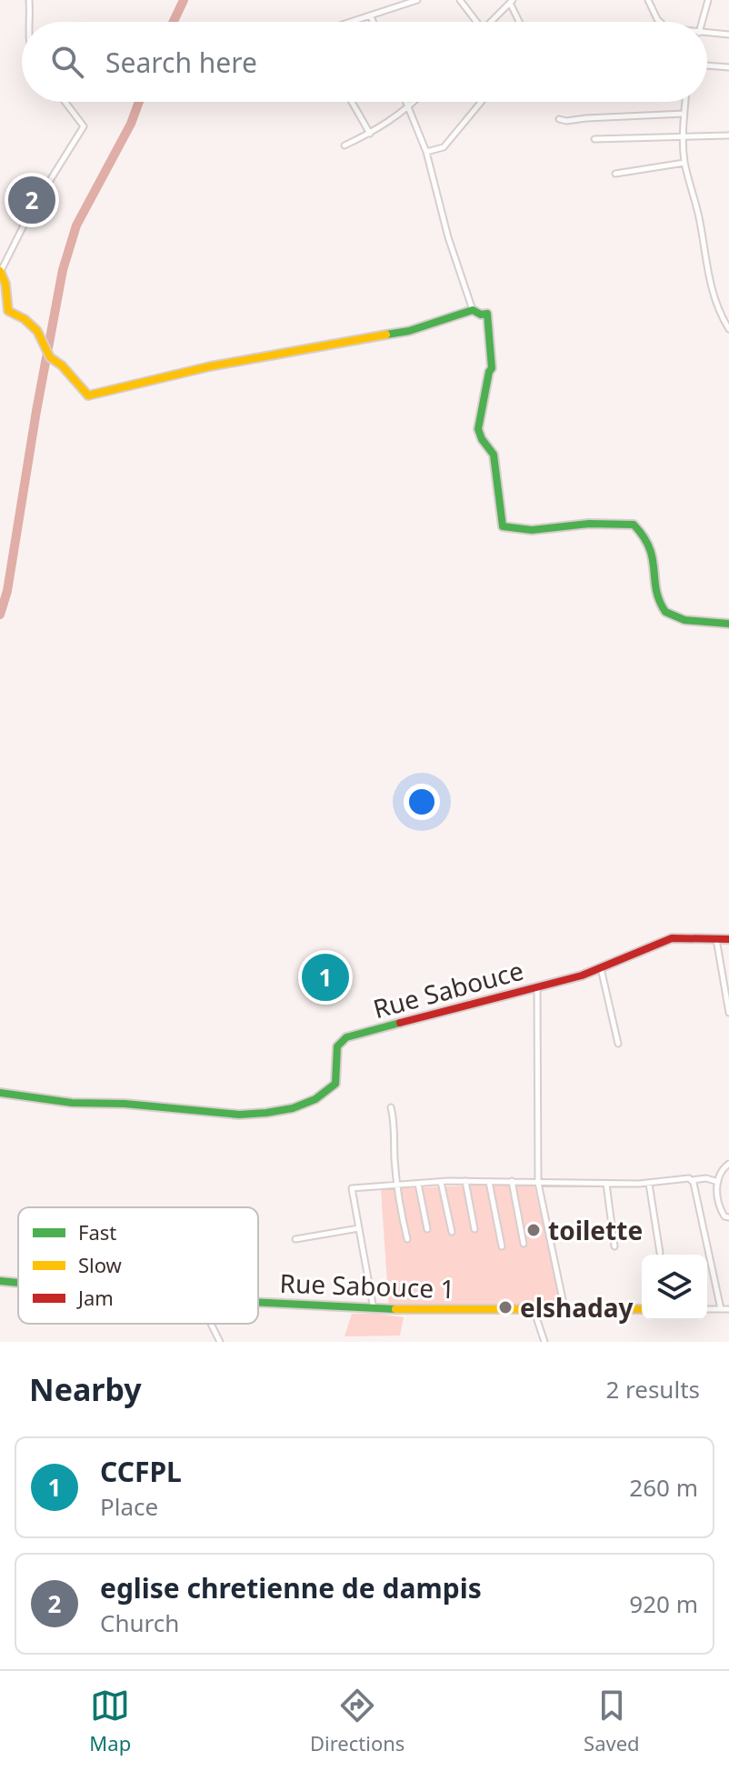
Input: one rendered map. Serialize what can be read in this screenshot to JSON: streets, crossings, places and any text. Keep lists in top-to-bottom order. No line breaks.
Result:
{"streets":{"street":["Rue Sabouce","Rue Sabouce 1"]},"places":["toilette","elshaday"],"legend":["Fast","Slow","Jam"],"page":{"search":"Search here","pins":["2","1"],"heading":["Nearby","2 results"],"list":[{"mark":"1","name":"CCFPL","note":"Place","value":"260 m"},{"mark":"2","name":"eglise chretienne de dampis","note":"Church","value":"920 m"}],"nav":["Map","Directions","Saved"]}}
